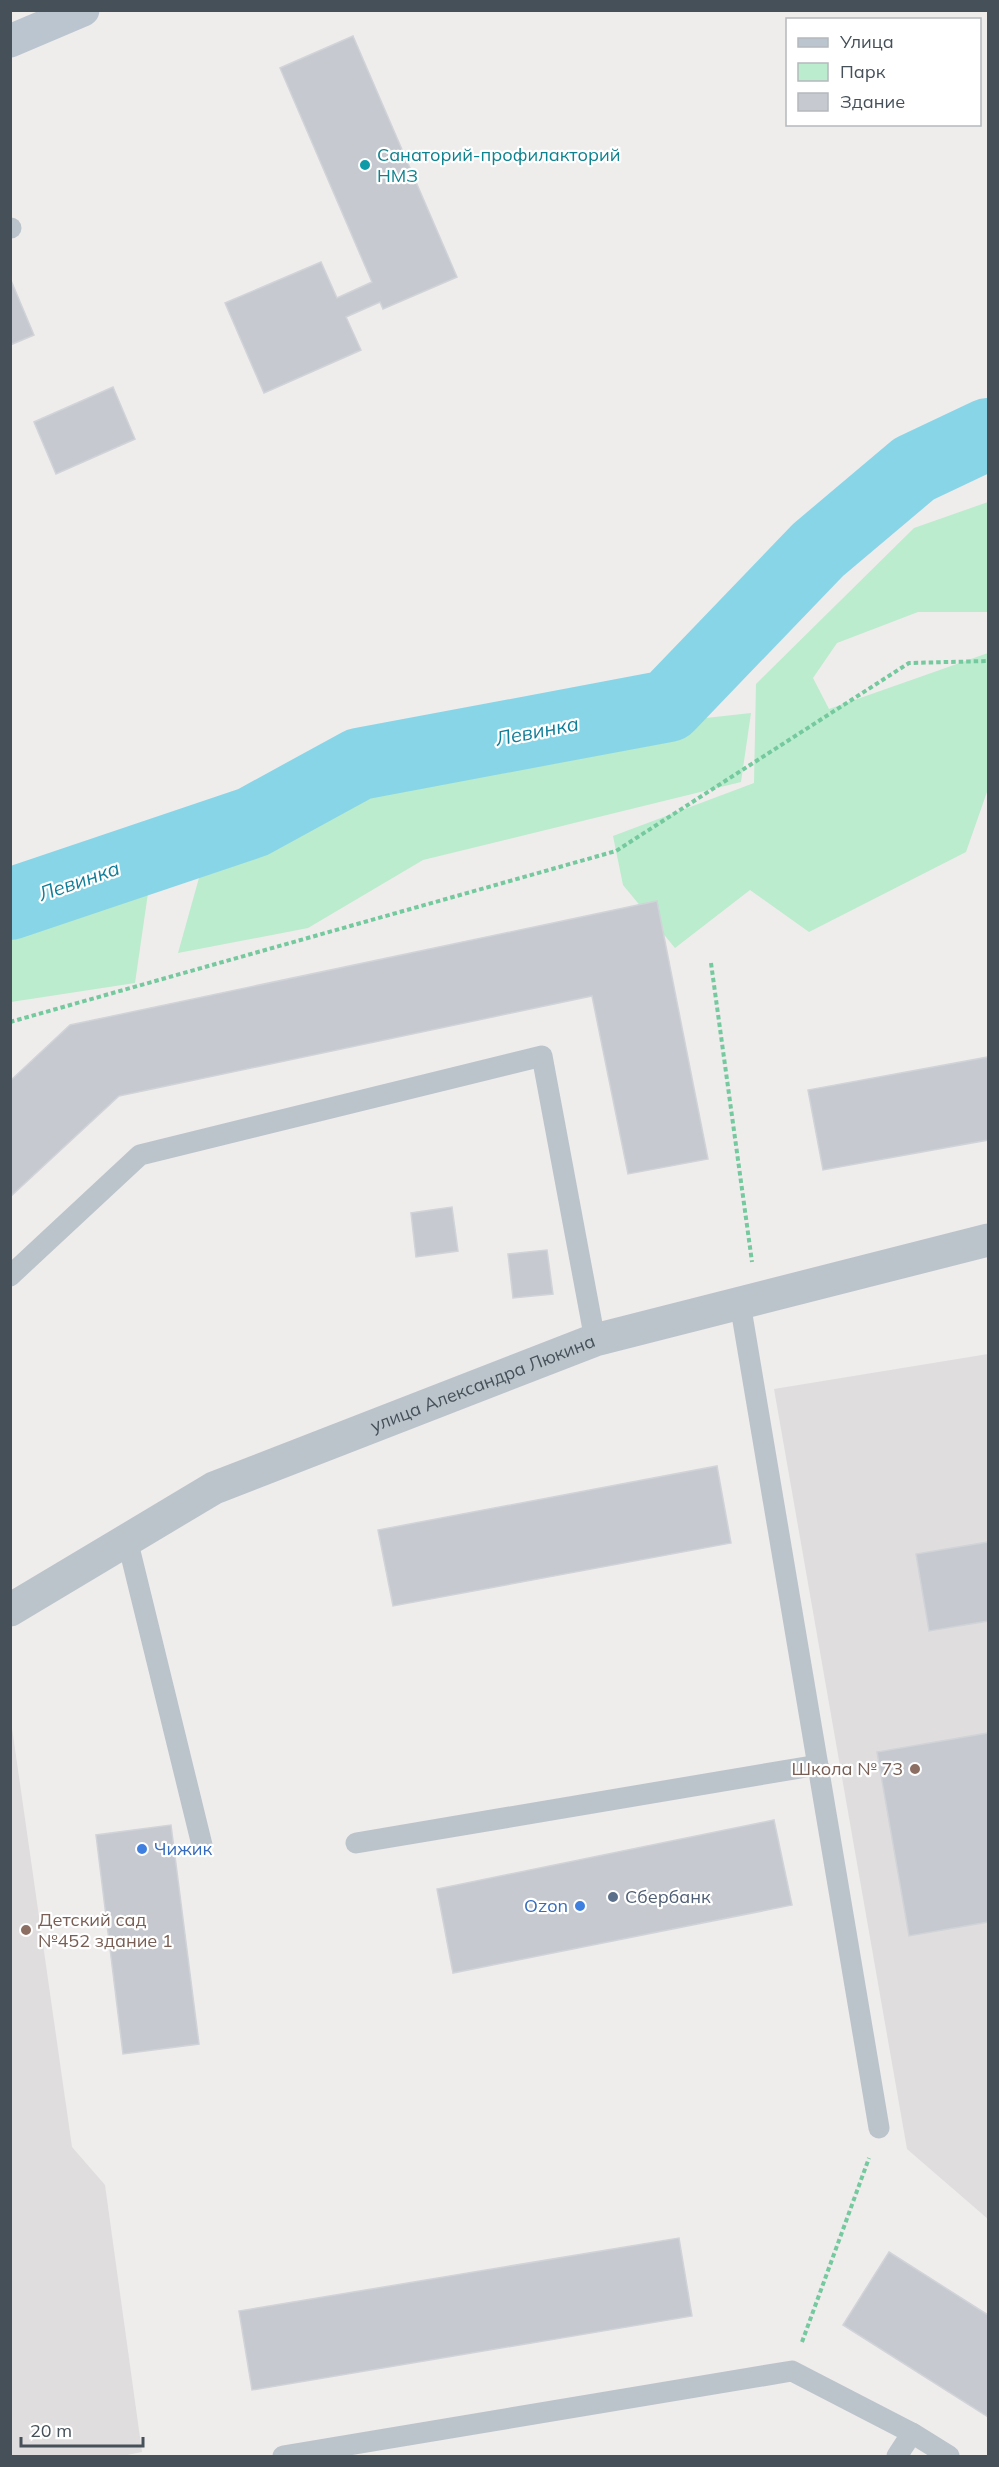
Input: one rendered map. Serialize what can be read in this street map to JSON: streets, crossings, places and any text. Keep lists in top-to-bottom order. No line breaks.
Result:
{"streets":{"street":["улица Александра Люкина"]},"water":["Левинка"],"places":["Санаторий-профилакторий НМЗ","Школа № 73","Чижик","Сбербанк","Ozon","Детский сад №452 здание 1"],"legend":["Улица","Парк","Здание"],"scale_bar":"20 m"}
